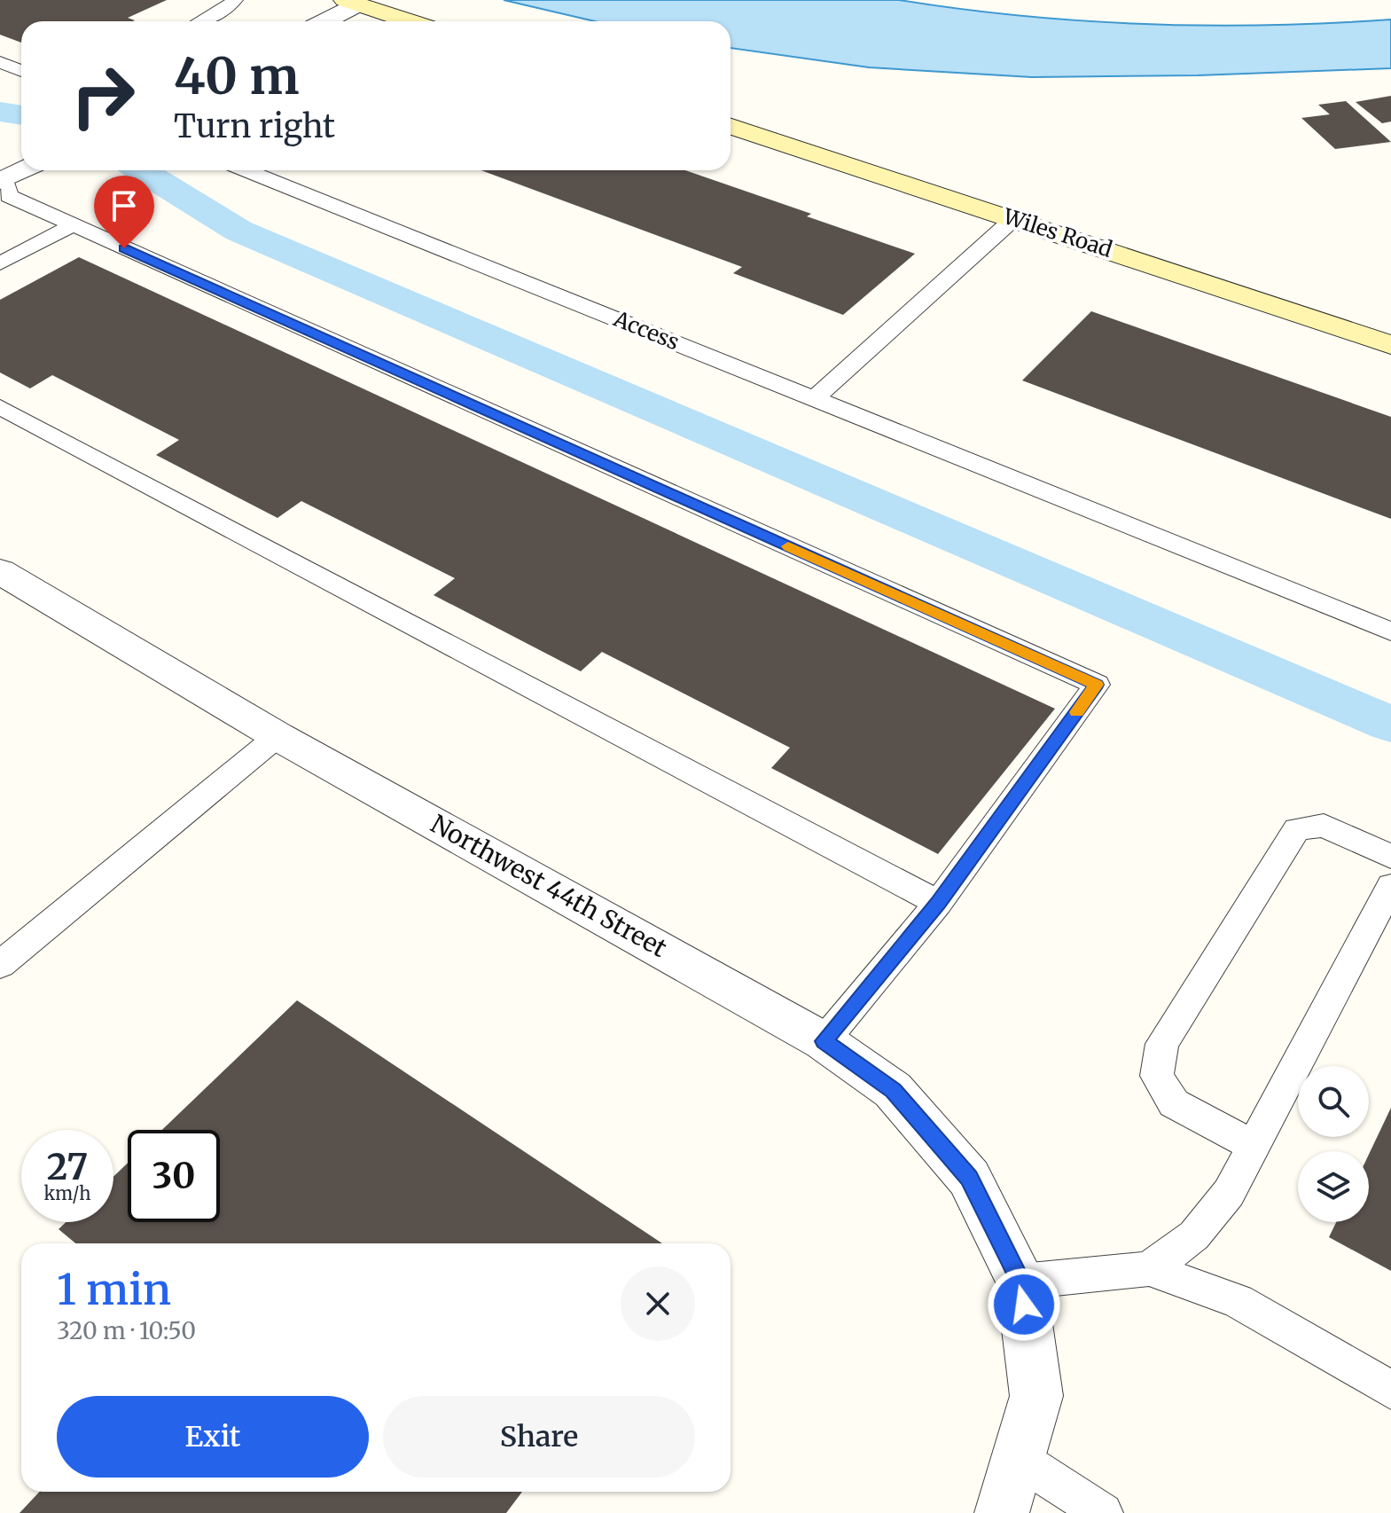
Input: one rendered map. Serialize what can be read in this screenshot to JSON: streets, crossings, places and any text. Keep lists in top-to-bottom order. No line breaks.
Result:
{"streets":{"street":["Wiles Road","Northwest 44th Street"],"lane":["Access"]},"page":{"turn":["40 m","Turn right"],"speed":"27 km/h","limit":"30","heading":["1 min","320 m · 10:50"],"buttons":["Exit","Share"]}}
